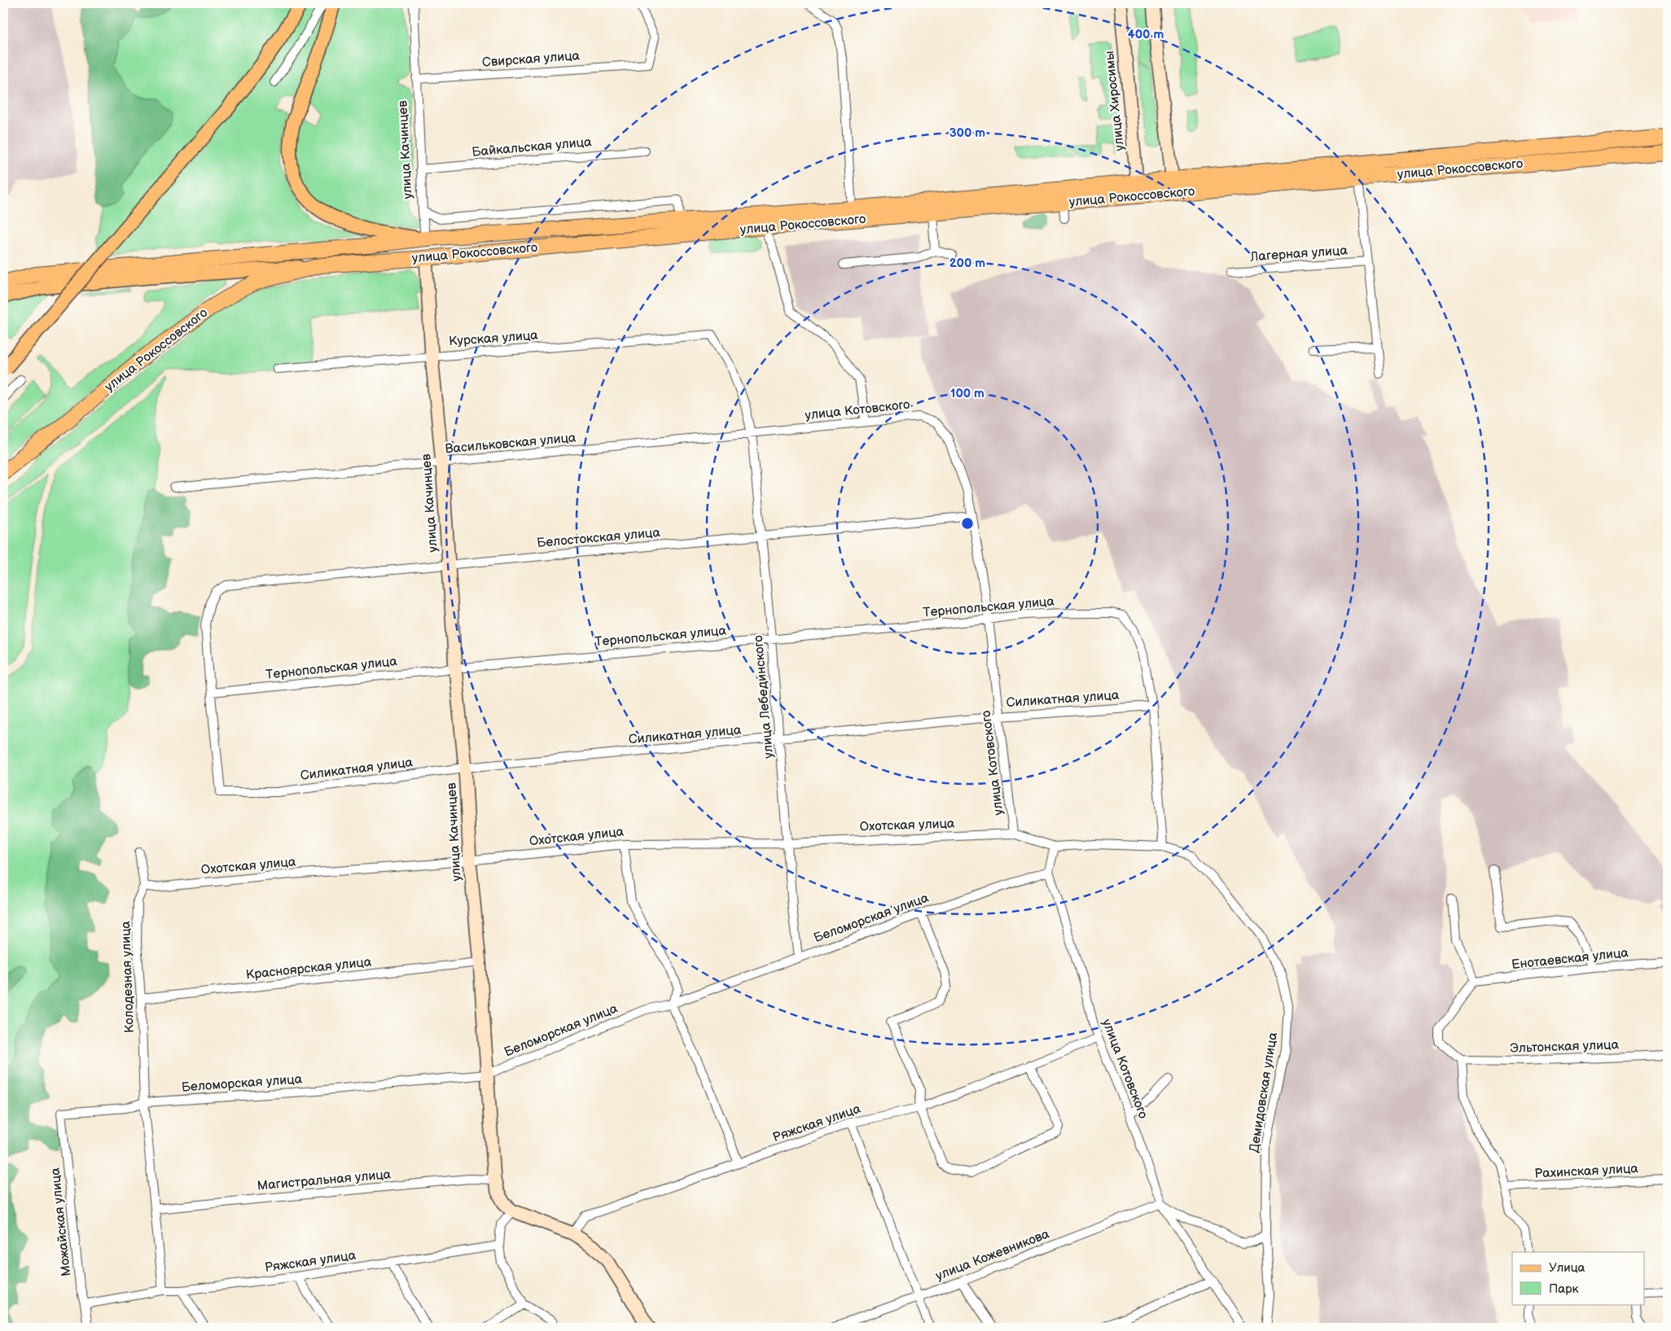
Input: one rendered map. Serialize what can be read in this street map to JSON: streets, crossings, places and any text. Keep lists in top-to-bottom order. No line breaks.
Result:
{"streets":{"highway":["улица Рокоссовского"],"main road":["улица Хиросимы","улица Качинцев"],"street":["Свирская улица","Байкальская улица","Лагерная улица","Курская улица","улица Котовского","Васильковская улица","Белостокская улица","Тернопольская улица","улица Лебединского","Силикатная улица","Охотская улица","Беломорская улица","Енотаевская улица","Красноярская улица","Колодезная улица","Эльтонская улица","Демидовская улица","Ряжская улица","Рахинская улица","Магистральная улица","Можайская улица","улица Кожевникова"]},"crossings":[["Свирская улица","улица Качинцев"],["улица Хиросимы","улица Рокоссовского"],["Байкальская улица","улица Качинцев"],["улица Качинцев","улица Рокоссовского"],["улица Качинцев","Курская улица"],["улица Качинцев","Васильковская улица"],["улица Качинцев","Белостокская улица"],["улица Качинцев","Тернопольская улица"],["улица Качинцев","Силикатная улица"],["улица Качинцев","Охотская улица"],["улица Качинцев","Беломорская улица"],["улица Качинцев","Красноярская улица"],["улица Качинцев","Ряжская улица"],["улица Качинцев","Магистральная улица"],["Курская улица","улица Котовского"],["Курская улица","Васильковская улица"],["Курская улица","улица Лебединского"],["улица Котовского","Васильковская улица"],["улица Котовского","Белостокская улица"],["улица Котовского","Тернопольская улица"],["улица Котовского","улица Лебединского"],["улица Котовского","Силикатная улица"],["улица Котовского","Охотская улица"],["улица Котовского","Беломорская улица"],["улица Котовского","Ряжская улица"],["улица Котовского","улица Кожевникова"],["Васильковская улица","улица Лебединского"],["Белостокская улица","Тернопольская улица"],["Белостокская улица","улица Лебединского"],["Белостокская улица","Силикатная улица"],["Тернопольская улица","улица Лебединского"],["Тернопольская улица","Силикатная улица"],["улица Лебединского","Силикатная улица"],["улица Лебединского","Охотская улица"],["улица Лебединского","Беломорская улица"],["Охотская улица","Колодезная улица"],["Беломорская улица","Колодезная улица"],["Беломорская улица","Можайская улица"],["Красноярская улица","Колодезная улица"],["Колодезная улица","Ряжская улица"],["Колодезная улица","Магистральная улица"],["Ряжская улица","Можайская улица"]],"legend":["Улица","Парк"],"rings":["400 m","300 m","200 m","100 m"]}
